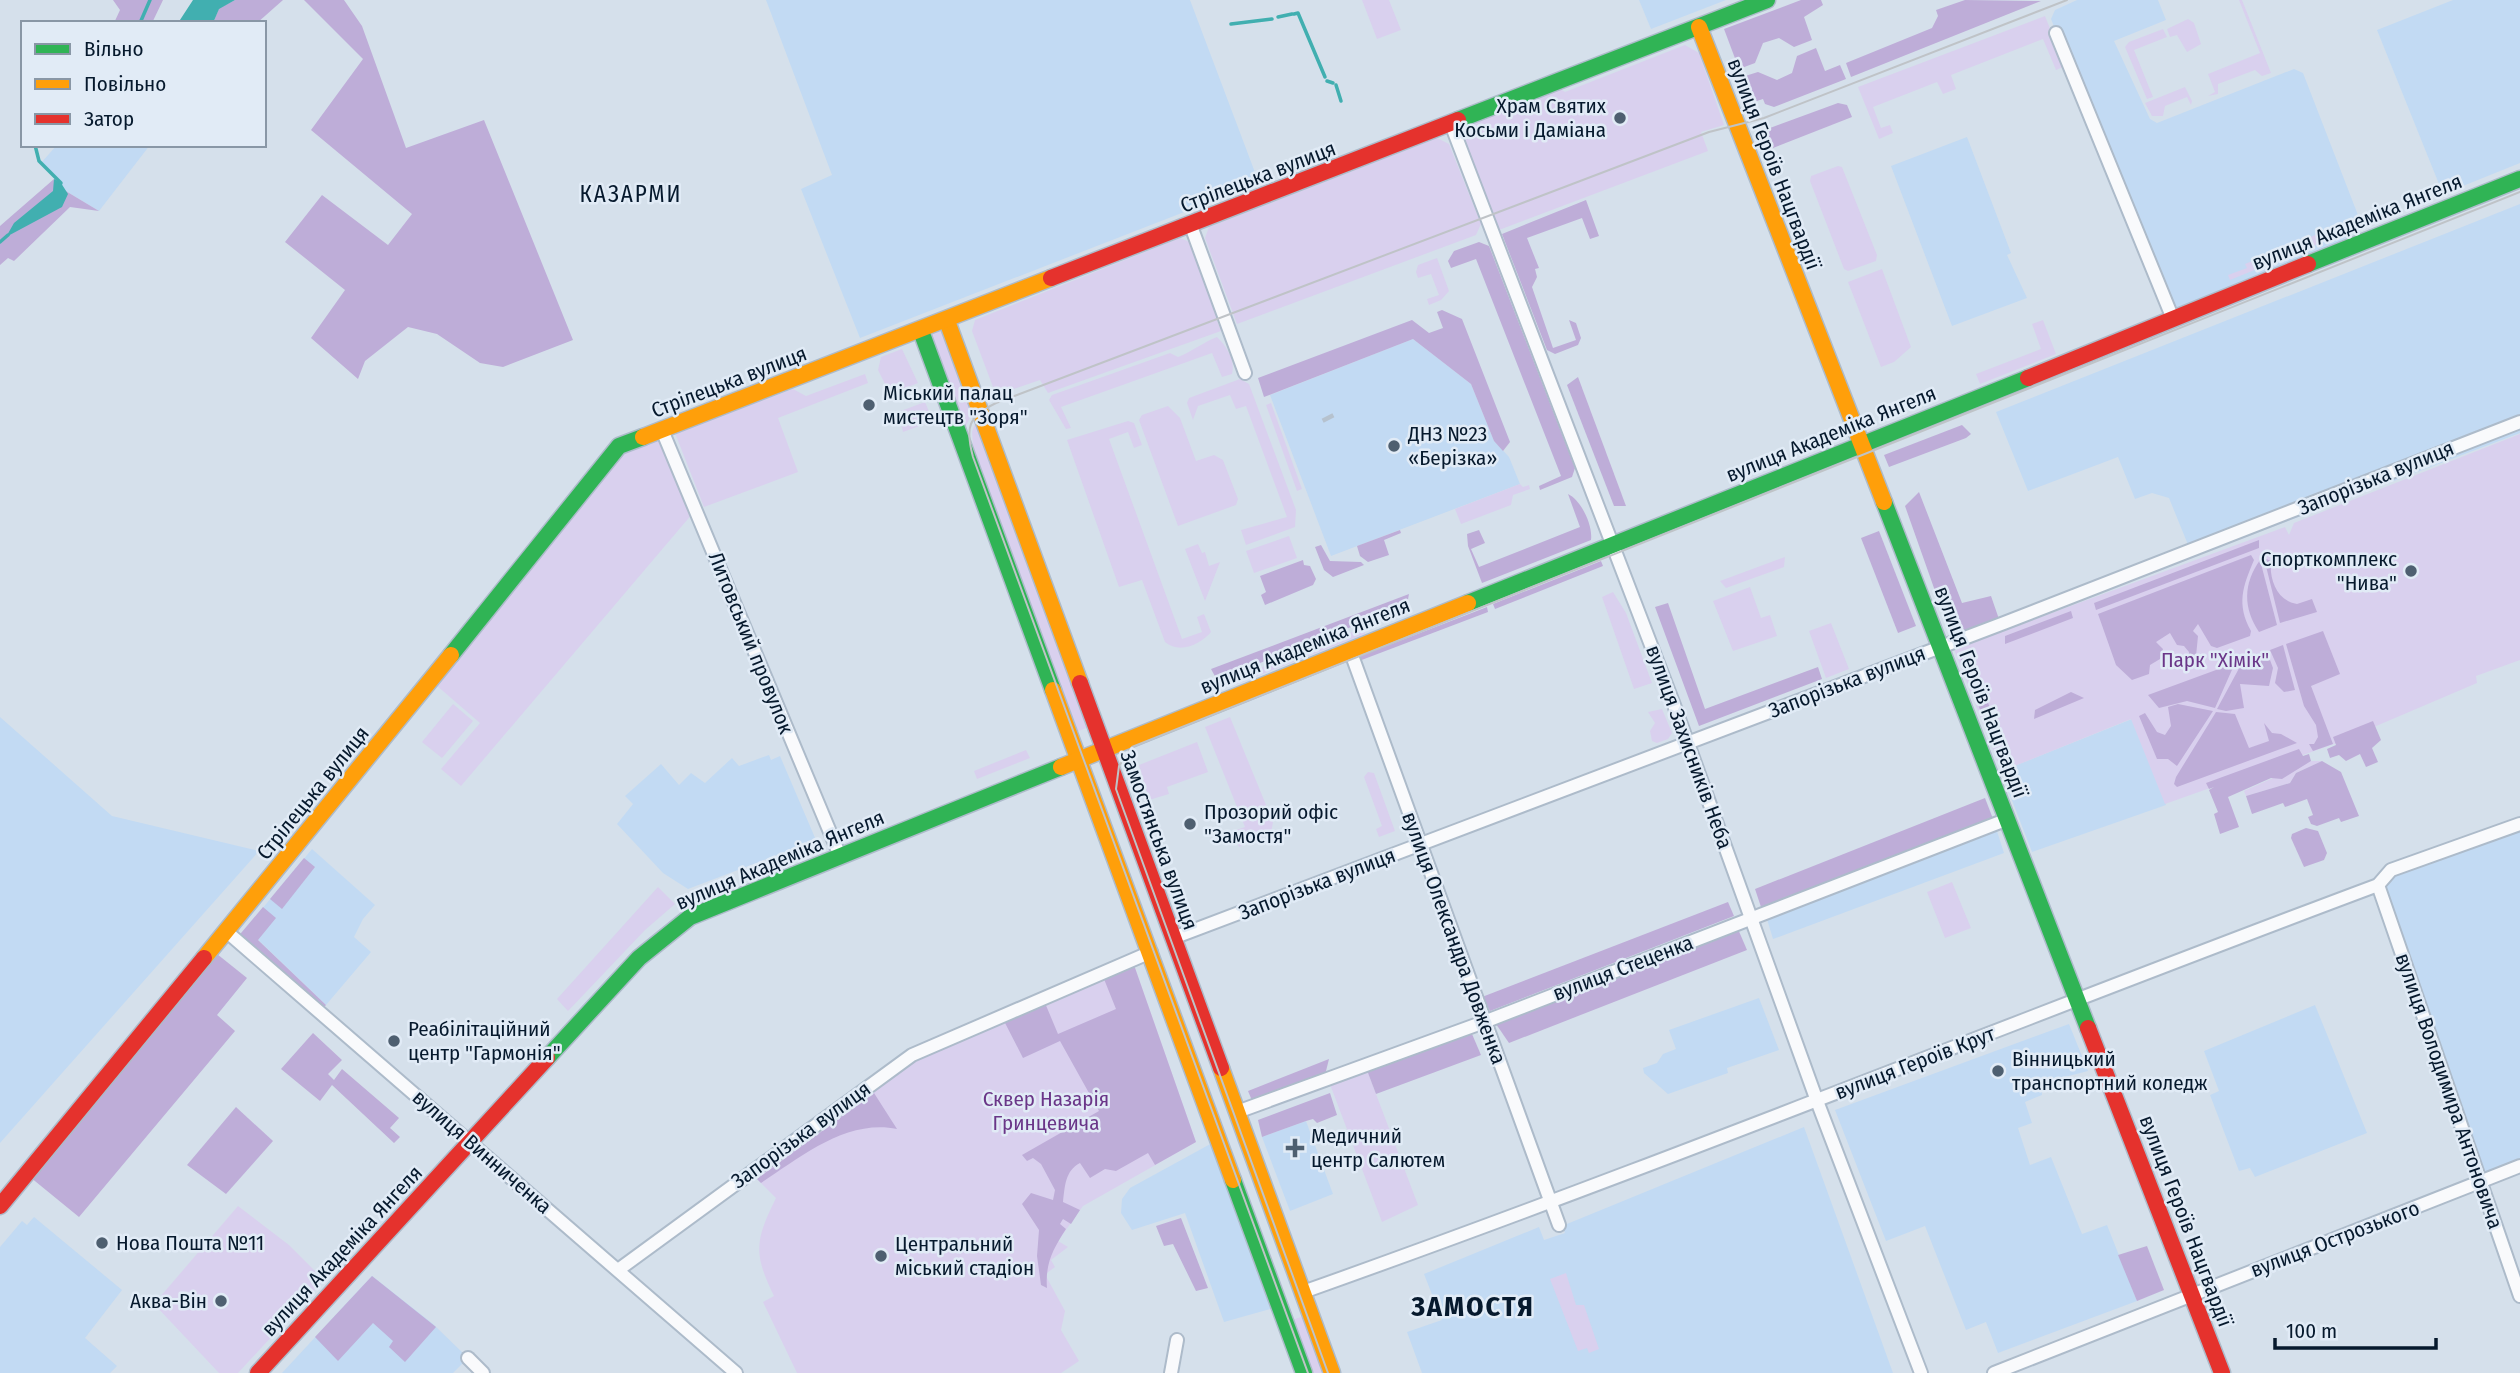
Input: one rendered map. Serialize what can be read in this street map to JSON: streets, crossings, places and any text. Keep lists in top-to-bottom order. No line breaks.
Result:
{"streets":{"main road":["вулиця Героїв Нацгвардії","Стрілецька вулиця","вулиця Академіка Янгеля","Замостянська вулиця"],"street":["Запорізька вулиця","Литовський провулок","вулиця Захисників Неба","вулиця Олександра Довженка","вулиця Стеценка","вулиця Героїв Крут","вулиця Володимира Антоновича","вулиця Винниченка","вулиця Острозького"]},"crossings":[["вулиця Героїв Нацгвардії","Стрілецька вулиця"],["вулиця Героїв Нацгвардії","вулиця Академіка Янгеля"],["вулиця Героїв Нацгвардії","Запорізька вулиця"],["вулиця Героїв Нацгвардії","вулиця Стеценка"],["вулиця Героїв Нацгвардії","вулиця Героїв Крут"],["вулиця Героїв Нацгвардії","вулиця Острозького"],["Стрілецька вулиця","Литовський провулок"],["Стрілецька вулиця","вулиця Захисників Неба"],["Стрілецька вулиця","Замостянська вулиця"],["Стрілецька вулиця","вулиця Винниченка"],["вулиця Академіка Янгеля","Литовський провулок"],["вулиця Академіка Янгеля","вулиця Захисників Неба"],["вулиця Академіка Янгеля","Замостянська вулиця"],["вулиця Академіка Янгеля","вулиця Олександра Довженка"],["вулиця Академіка Янгеля","вулиця Винниченка"],["Запорізька вулиця","вулиця Захисників Неба"],["Запорізька вулиця","Замостянська вулиця"],["Запорізька вулиця","вулиця Олександра Довженка"],["Запорізька вулиця","вулиця Винниченка"],["вулиця Захисників Неба","вулиця Стеценка"],["вулиця Захисників Неба","вулиця Героїв Крут"],["Замостянська вулиця","вулиця Стеценка"],["Замостянська вулиця","вулиця Героїв Крут"],["вулиця Олександра Довженка","вулиця Стеценка"],["вулиця Олександра Довженка","вулиця Героїв Крут"],["вулиця Героїв Крут","вулиця Володимира Антоновича"],["вулиця Володимира Антоновича","вулиця Острозького"]],"districts":["КАЗАРМИ","ЗАМОСТЯ"],"parks":["Парк \"Хімік\"","Сквер Назарія Гринцевича"],"places":{"other":["Храм Святих Косьми і Даміана","Міський палац мистецтв \"Зоря\"","ДНЗ №23 «Берізка»","Спорткомплекс \"Нива\"","Прозорий офіс \"Замостя\"","Реабілітаційний центр \"Гармонія\"","Вінницький транспортний коледж","Нова Пошта №11","Центральний міський стадіон","Аква-Він"],"health":["Медичний центр Салютем"]},"legend":["Вільно","Повільно","Затор"],"scale_bar":"100 m"}
